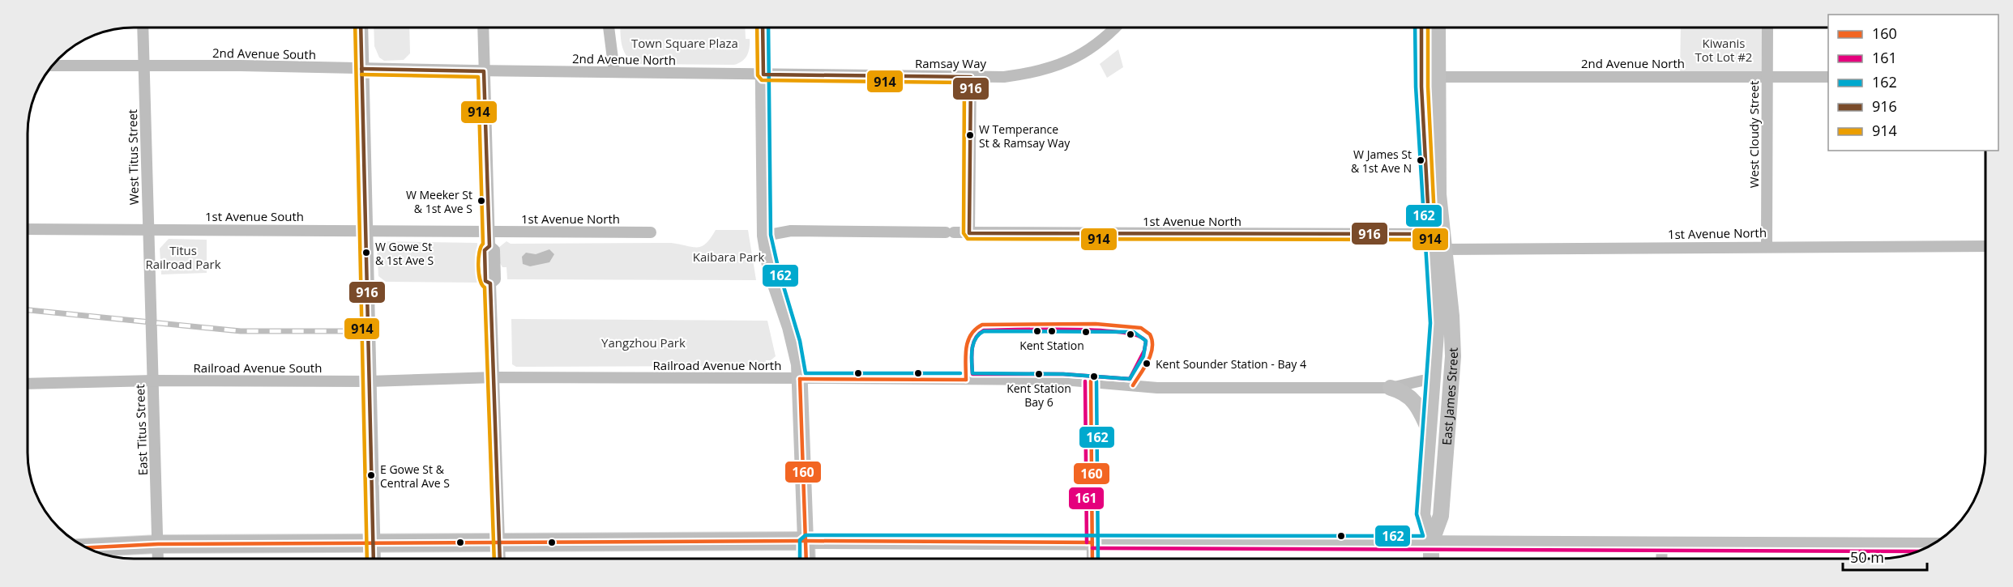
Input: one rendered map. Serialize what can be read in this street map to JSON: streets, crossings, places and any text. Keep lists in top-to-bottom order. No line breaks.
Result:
{"streets":{"main road":["East James Street"],"street":["2nd Avenue South","2nd Avenue North","Ramsay Way","West Cloudy Street","West Titus Street","1st Avenue South","1st Avenue North","Railroad Avenue North","Railroad Avenue South","East Titus Street"]},"crossings":[["2nd Avenue South","2nd Avenue North"],["2nd Avenue South","West Titus Street"],["2nd Avenue North","Ramsay Way"],["2nd Avenue North","West Cloudy Street"],["2nd Avenue North","East James Street"],["West Cloudy Street","1st Avenue North"],["West Titus Street","1st Avenue South"],["West Titus Street","East Titus Street"],["1st Avenue South","1st Avenue North"],["1st Avenue North","East James Street"],["Railroad Avenue North","Railroad Avenue South"],["Railroad Avenue North","East James Street"],["Railroad Avenue South","East Titus Street"]],"parks":["Town Square Plaza","Kiwanis Tot Lot #2","Titus Railroad Park","Kaibara Park","Yangzhou Park"],"places":["W Temperance St & Ramsay Way","W James St & 1st Ave N","W Meeker St & 1st Ave S","W Gowe St & 1st Ave S","Kent Station","Kent Sounder Station - Bay 4","Kent Station Bay 6","E Gowe St & Central Ave S"],"lines":["transit line 914","transit line 916","transit line 162","transit line 160","transit line 161"],"legend":["160","161","162","916","914"],"scale_bar":"50 m"}
